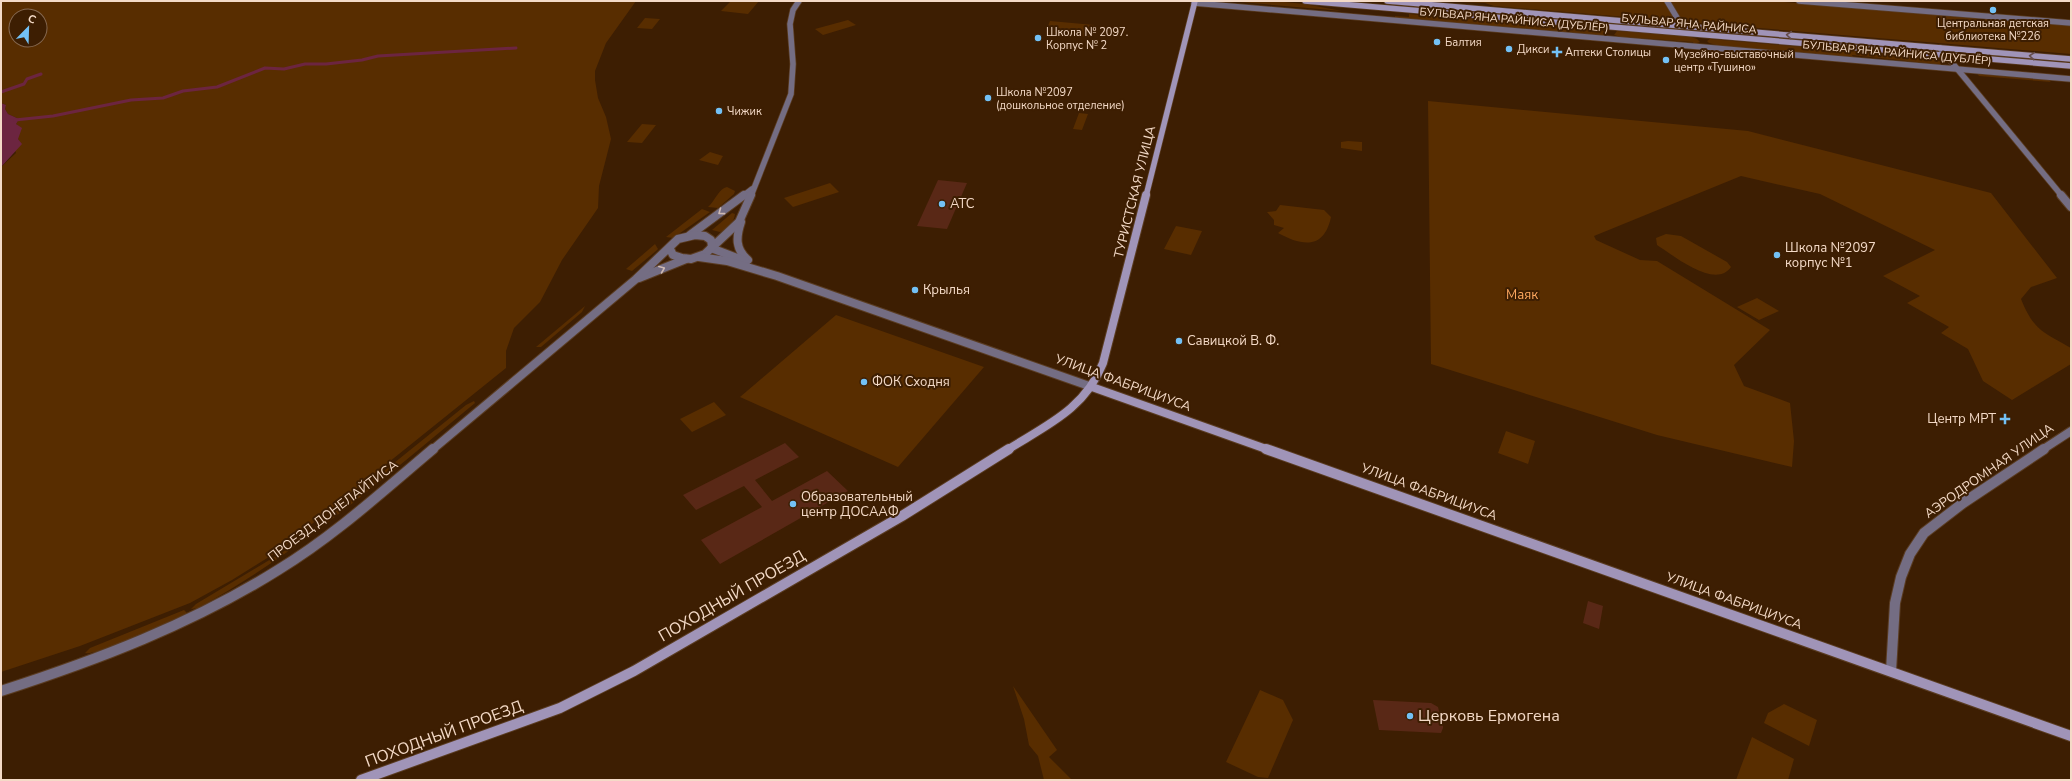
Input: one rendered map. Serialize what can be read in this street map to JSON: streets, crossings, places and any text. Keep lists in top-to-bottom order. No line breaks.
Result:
{"streets":{"main road":["БУЛЬВАР ЯНА РАЙНИСА","ТУРИСТСКАЯ УЛИЦА","УЛИЦА ФАБРИЦИУСА","ПОХОДНЫЙ ПРОЕЗД"],"street":["БУЛЬВАР ЯНА РАЙНИСА (ДУБЛЁР)","АЭРОДРОМНАЯ УЛИЦА","ПРОЕЗД ДОНЕЛАЙТИСА"]},"crossings":[["БУЛЬВАР ЯНА РАЙНИСА (ДУБЛЁР)","ТУРИСТСКАЯ УЛИЦА"],["ТУРИСТСКАЯ УЛИЦА","УЛИЦА ФАБРИЦИУСА"],["ТУРИСТСКАЯ УЛИЦА","ПОХОДНЫЙ ПРОЕЗД"],["УЛИЦА ФАБРИЦИУСА","АЭРОДРОМНАЯ УЛИЦА"],["УЛИЦА ФАБРИЦИУСА","ПРОЕЗД ДОНЕЛАЙТИСА"],["УЛИЦА ФАБРИЦИУСА","ПОХОДНЫЙ ПРОЕЗД"]],"parks":["Маяк"],"places":{"other":["Центральная детская библиотека №226","Школа № 2097. Корпус № 2","Балтия","Дикси","Музейно-выставочный центр «Тушино»","Школа №2097 (дошкольное отделение)","Чижик","АТС","Школа №2097 корпус №1","Крылья","Савицкой В. Ф.","ФОК Сходня","Образовательный центр ДОСААФ","Церковь Ермогена"],"health":["Аптеки Столицы","Центр МРТ"]},"north":"top right"}
